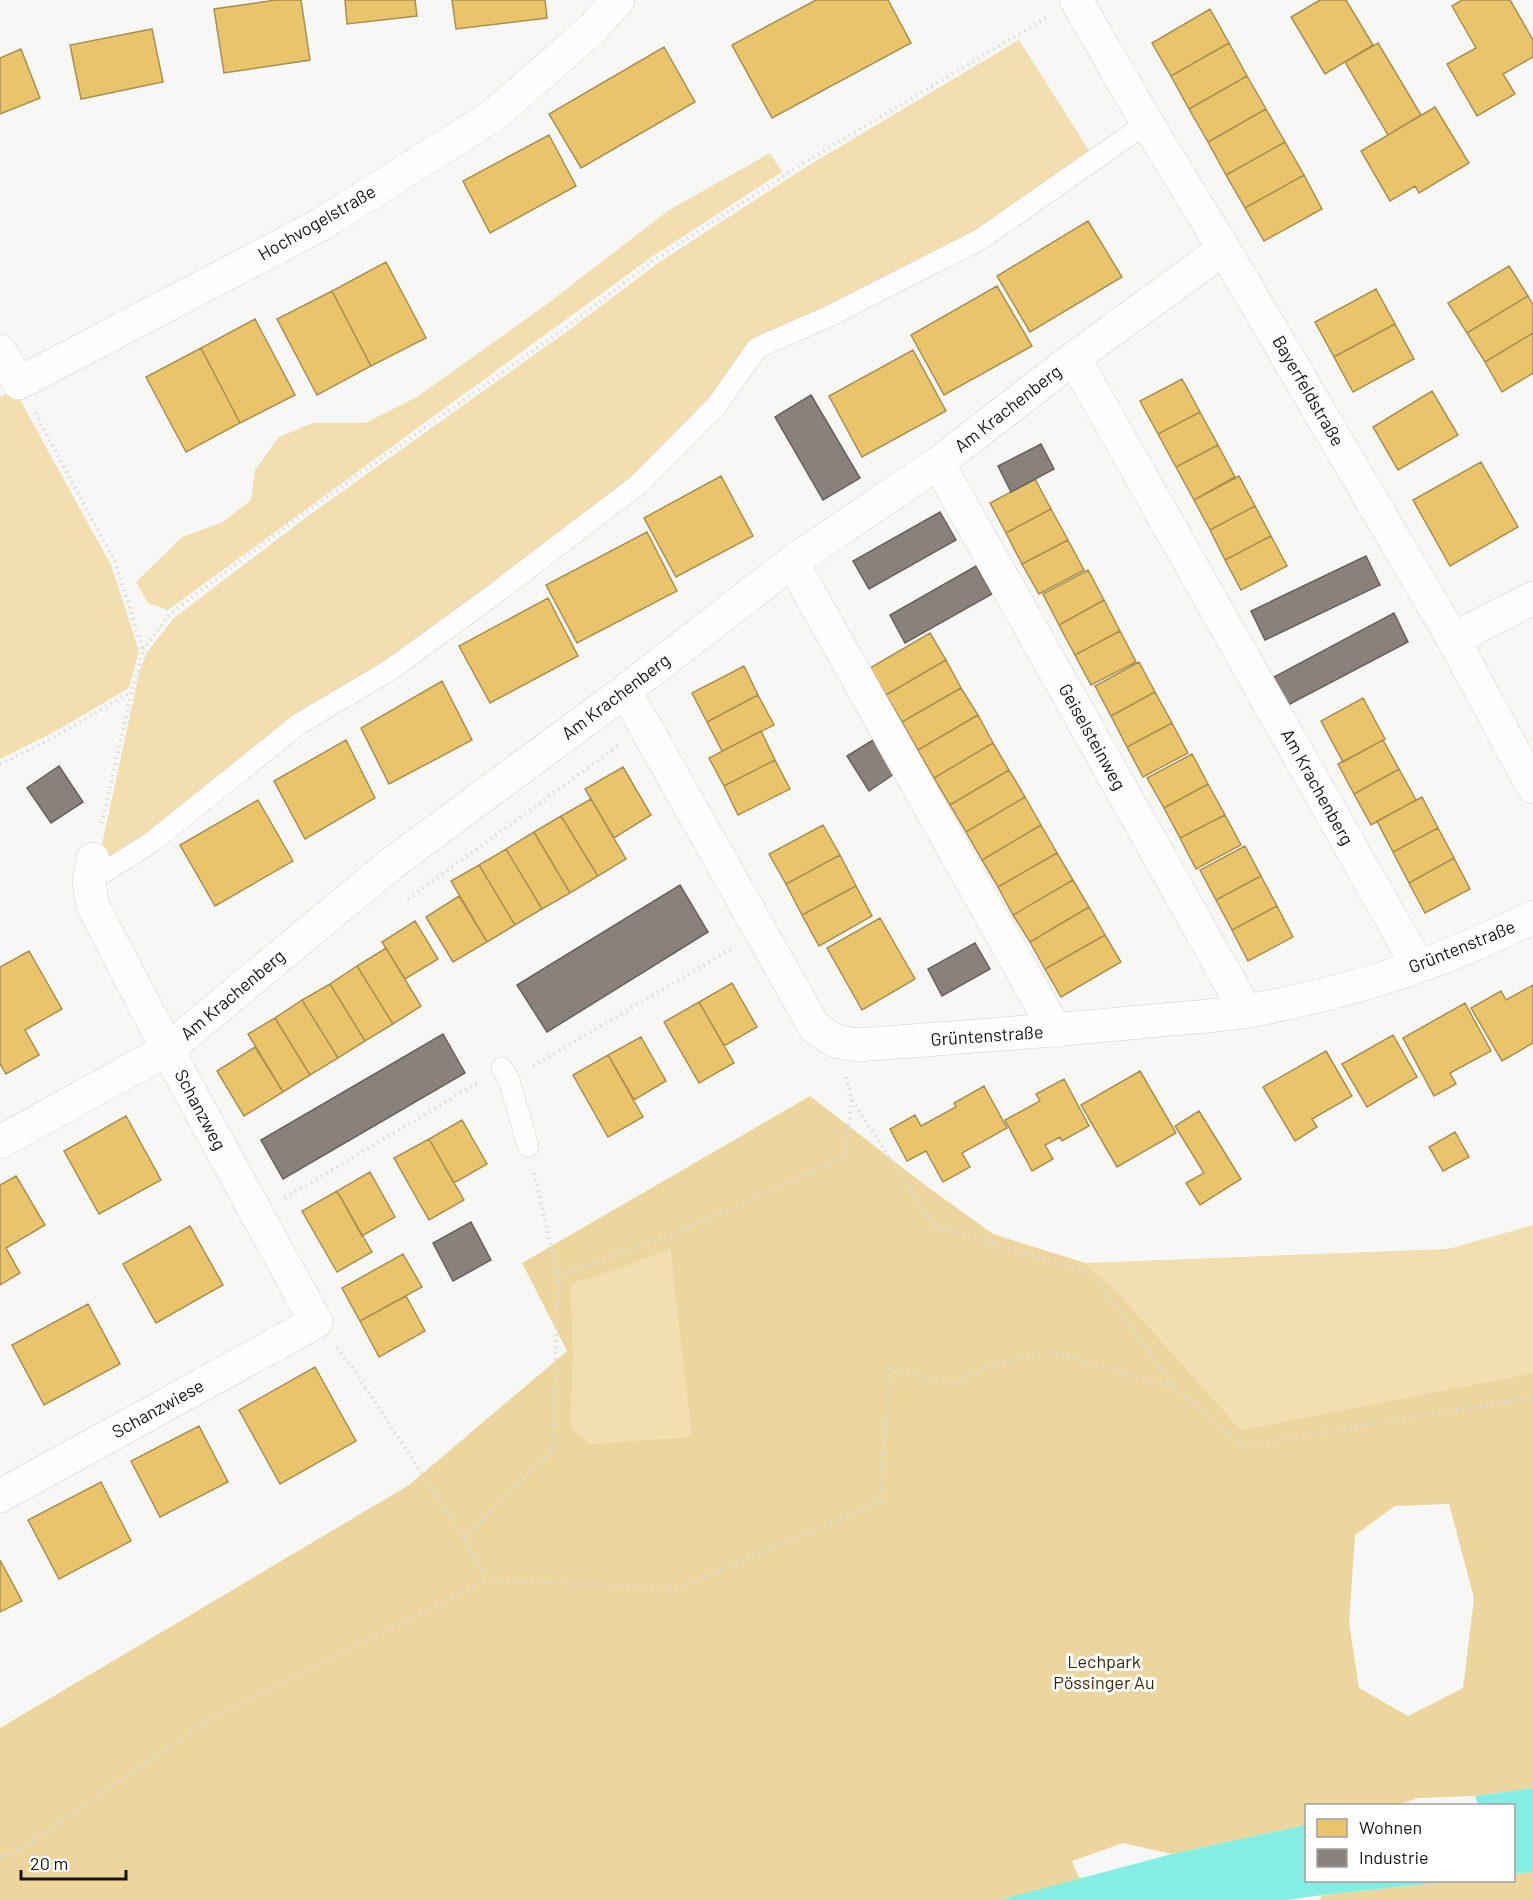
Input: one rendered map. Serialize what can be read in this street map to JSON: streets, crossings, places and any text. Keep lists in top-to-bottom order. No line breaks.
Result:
{"streets":{"street":["Hochvogelstraße","Bayerfeldstraße","Am Krachenberg","Geiselsteinweg","Grüntenstraße","Schanzweg","Schanzwiese"]},"crossings":[["Bayerfeldstraße","Am Krachenberg"],["Am Krachenberg","Geiselsteinweg"],["Am Krachenberg","Grüntenstraße"],["Am Krachenberg","Schanzweg"],["Geiselsteinweg","Grüntenstraße"],["Schanzweg","Schanzwiese"]],"parks":["Lechpark Pössinger Au"],"legend":["Wohnen","Industrie"],"scale_bar":"20 m"}
